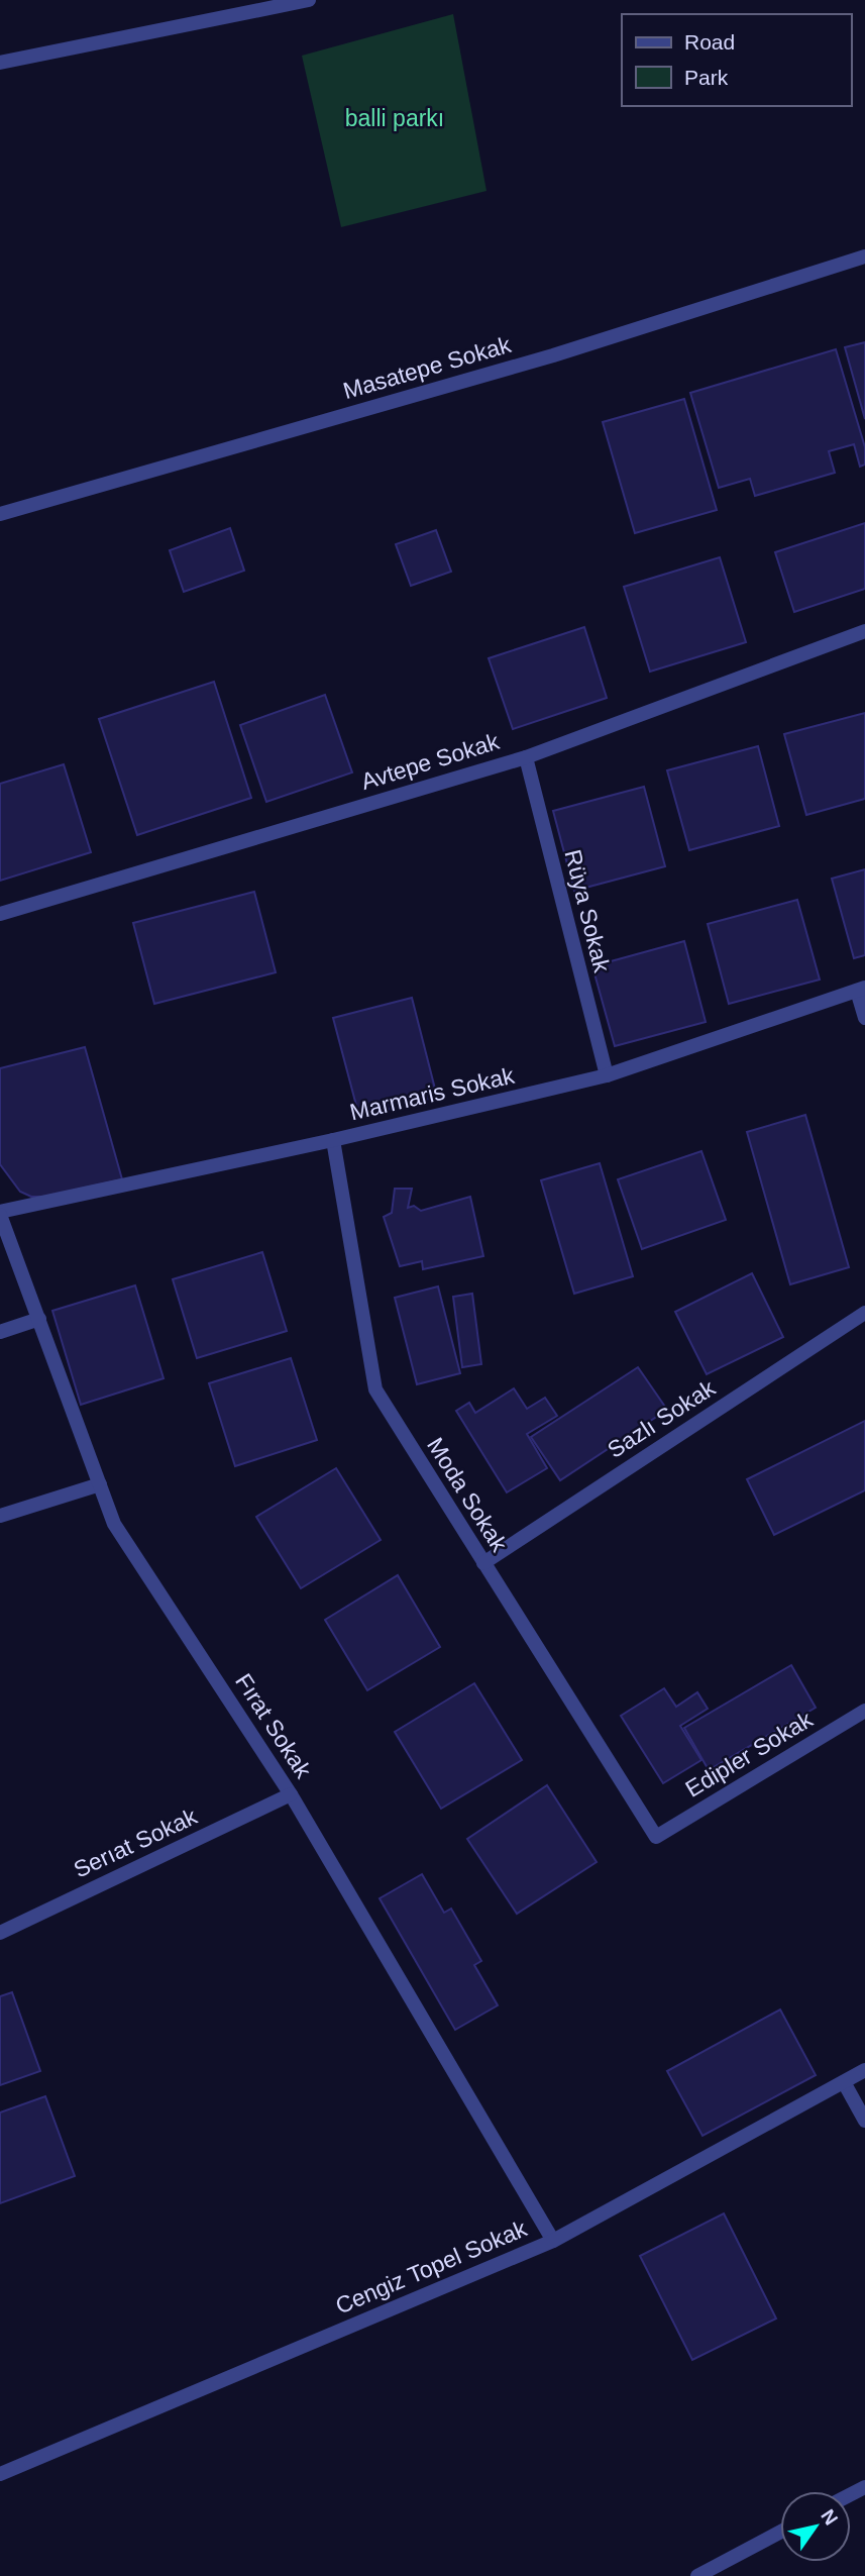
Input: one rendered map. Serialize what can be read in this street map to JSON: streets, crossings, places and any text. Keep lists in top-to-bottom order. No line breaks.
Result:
{"streets":{"street":["Masatepe Sokak","Avtepe Sokak","Rüya Sokak","Marmaris Sokak","Sazlı Sokak","Moda Sokak","Fırat Sokak","Edipler Sokak","Serıat Sokak","Cengiz Topel Sokak"]},"crossings":[["Avtepe Sokak","Rüya Sokak"],["Rüya Sokak","Marmaris Sokak"],["Marmaris Sokak","Moda Sokak"],["Marmaris Sokak","Fırat Sokak"],["Sazlı Sokak","Moda Sokak"],["Moda Sokak","Edipler Sokak"],["Fırat Sokak","Serıat Sokak"],["Fırat Sokak","Cengiz Topel Sokak"]],"parks":["balli parkı"],"legend":["Road","Park"],"north":"top right"}
